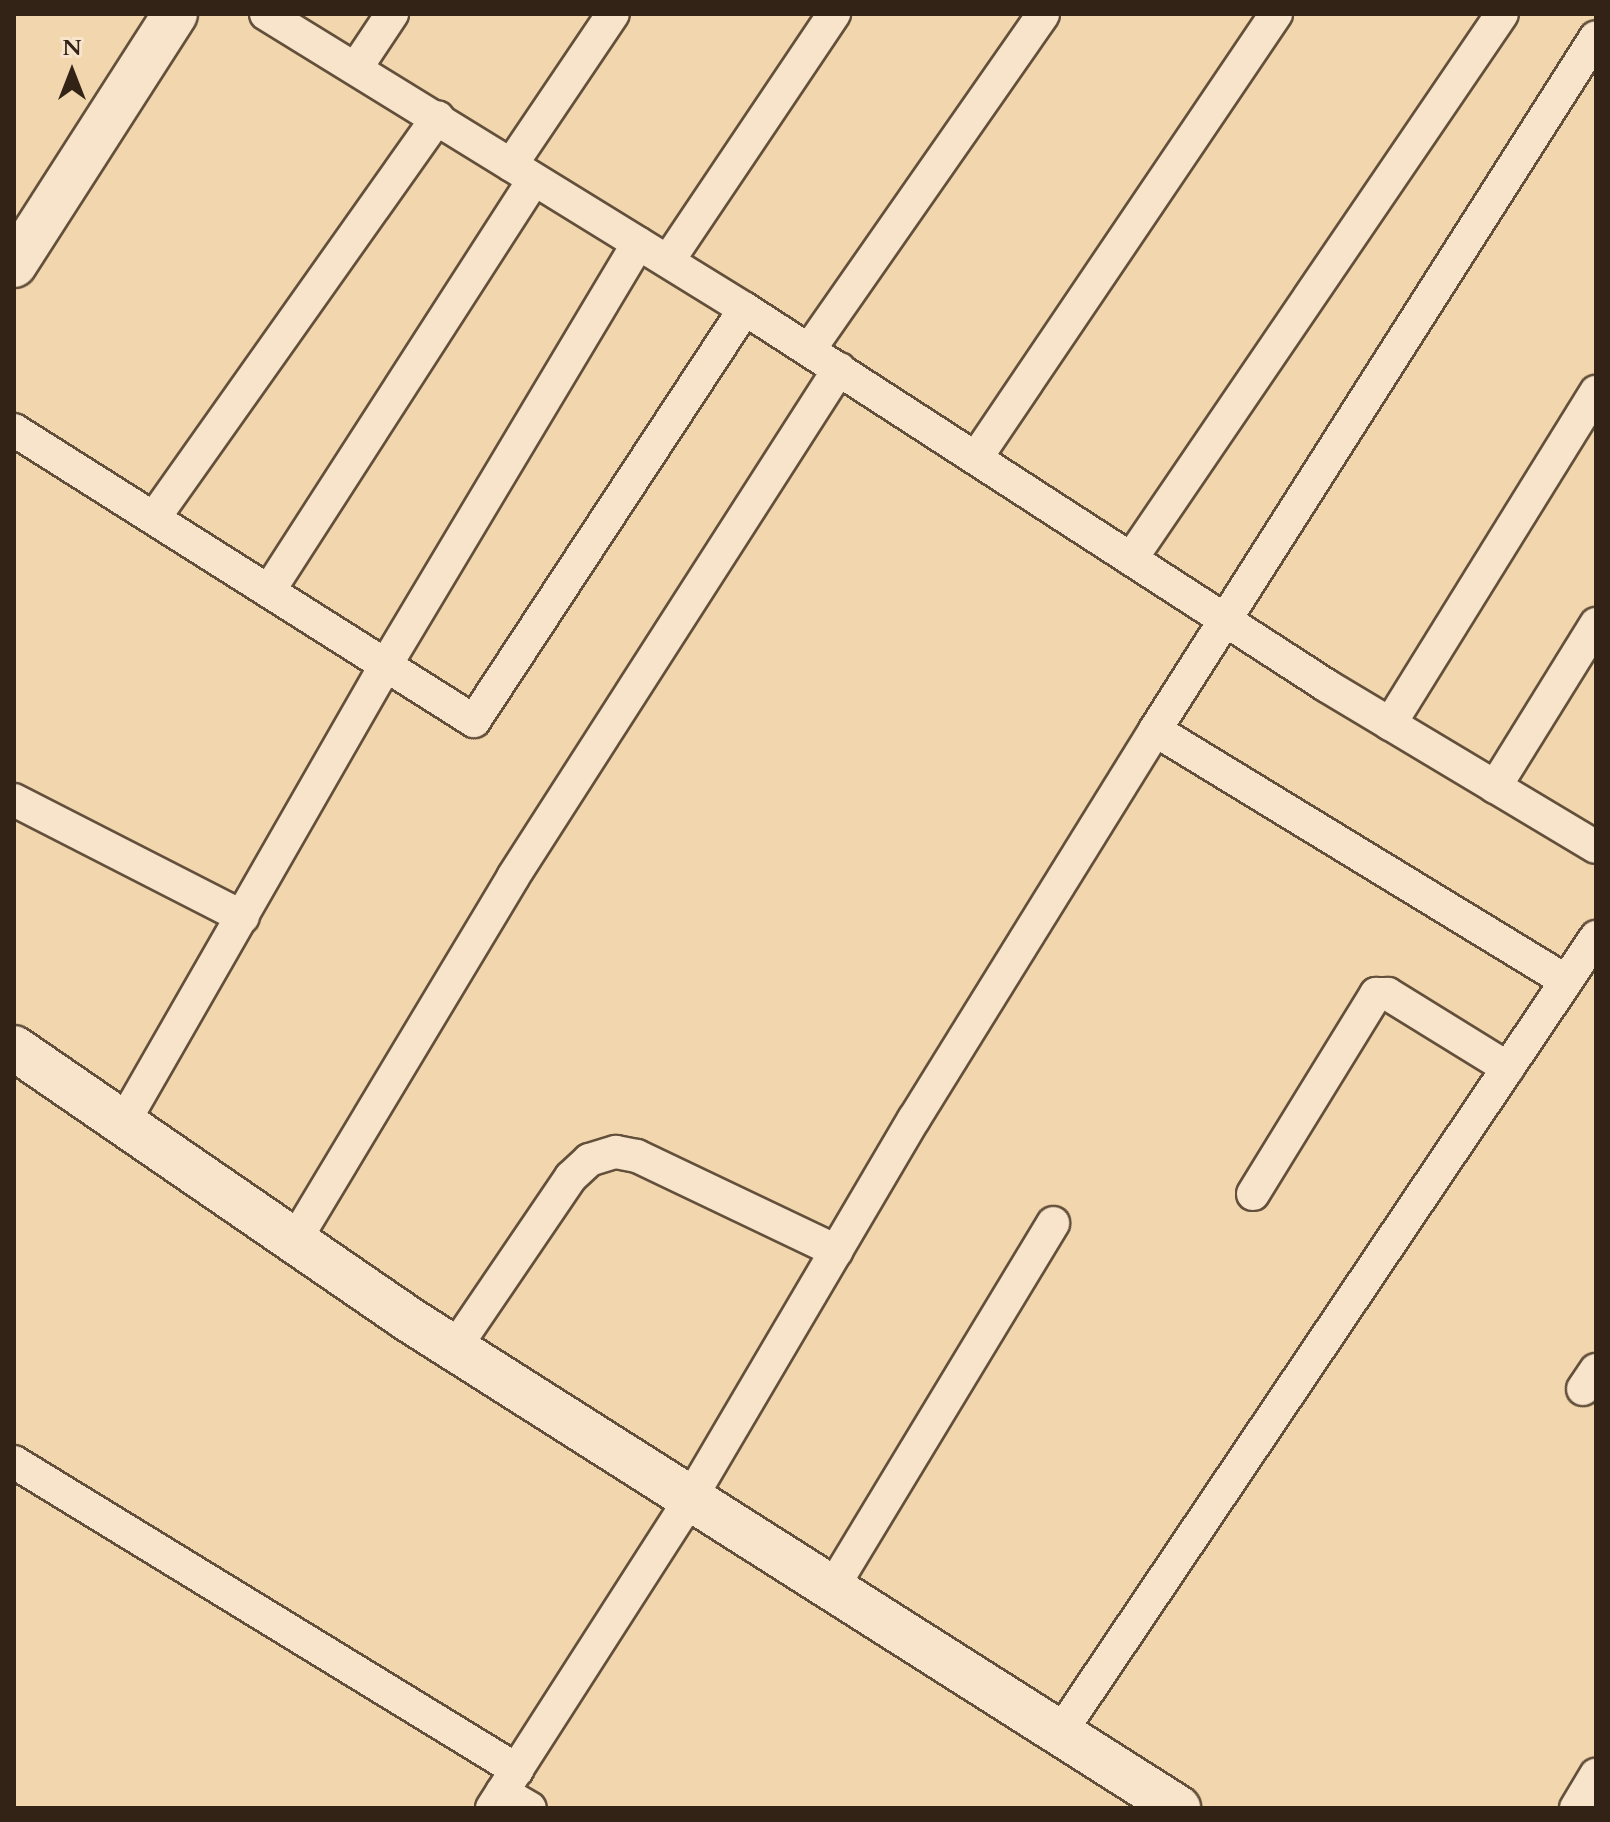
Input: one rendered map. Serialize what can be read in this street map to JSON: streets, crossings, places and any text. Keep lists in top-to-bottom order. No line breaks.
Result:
{"north":"top"}
